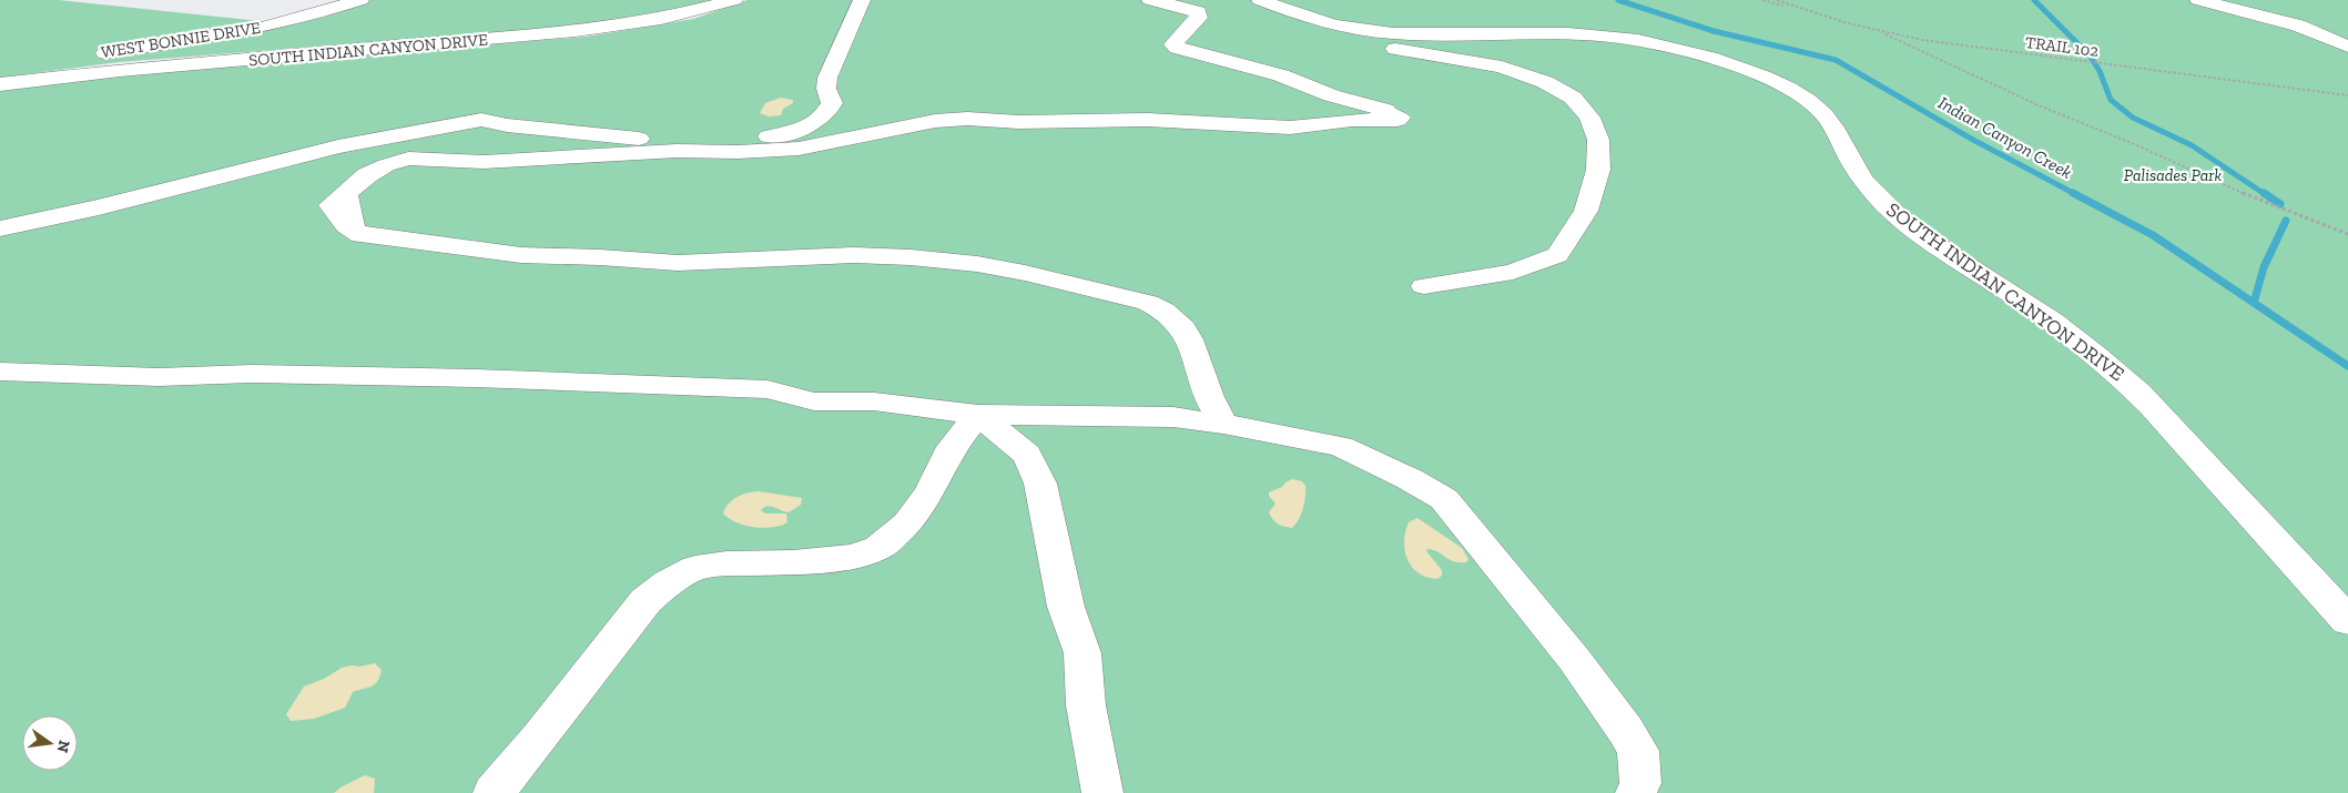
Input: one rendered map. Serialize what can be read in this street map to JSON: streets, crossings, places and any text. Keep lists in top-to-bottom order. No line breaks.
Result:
{"streets":{"street":["WEST BONNIE DRIVE","SOUTH INDIAN CANYON DRIVE"],"path":["TRAIL 102"]},"water":["Indian Canyon Creek"],"parks":["Palisades Park"],"north":"right"}
